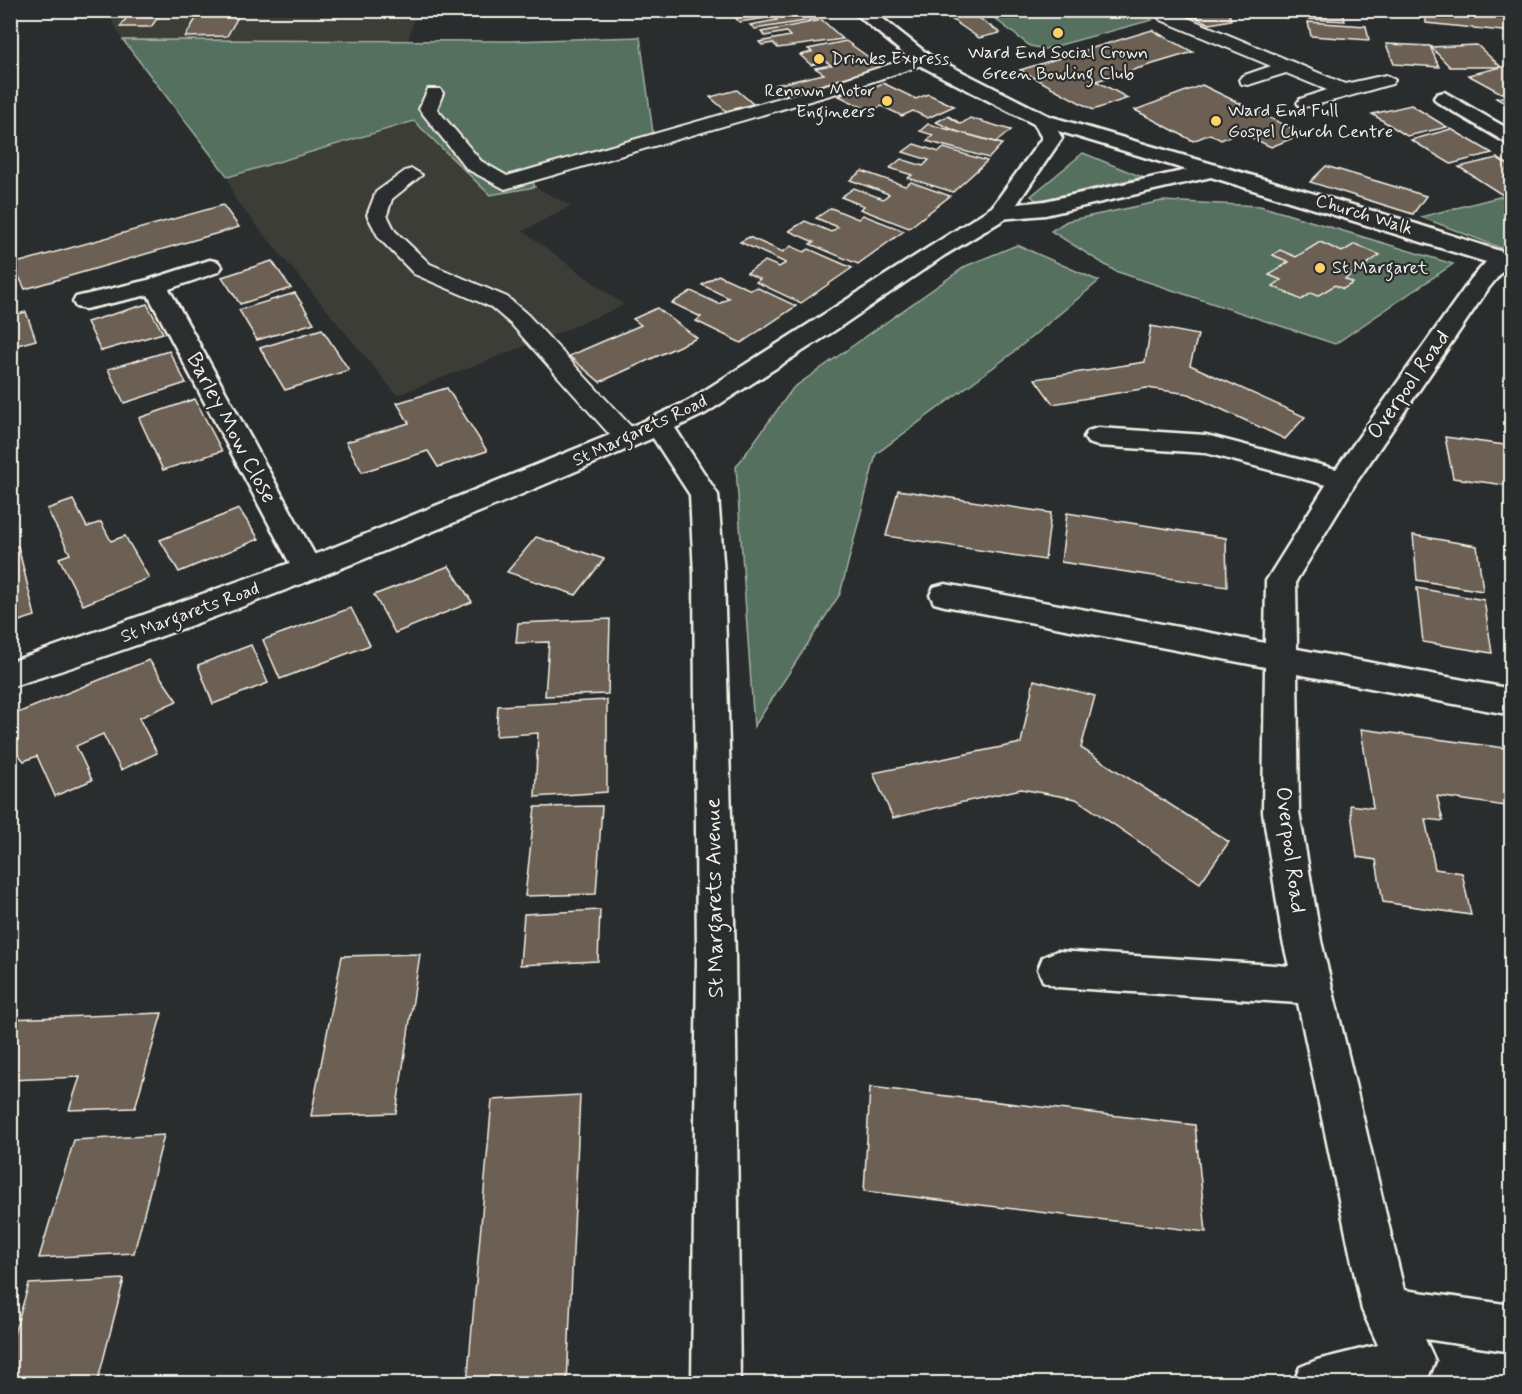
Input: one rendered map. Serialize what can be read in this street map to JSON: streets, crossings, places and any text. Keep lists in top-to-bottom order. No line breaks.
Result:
{"streets":{"street":["Church Walk","Overpool Road","Barley Mow Close","St Margarets Road","St Margarets Avenue"]},"crossings":[["Church Walk","Overpool Road"],["Church Walk","St Margarets Road"],["Barley Mow Close","St Margarets Road"],["St Margarets Road","St Margarets Avenue"]],"places":["Ward End Social Crown Green Bowling Club","Drinks Express","Renown Motor Engineers","Ward End Full Gospel Church Centre","St Margaret"]}
